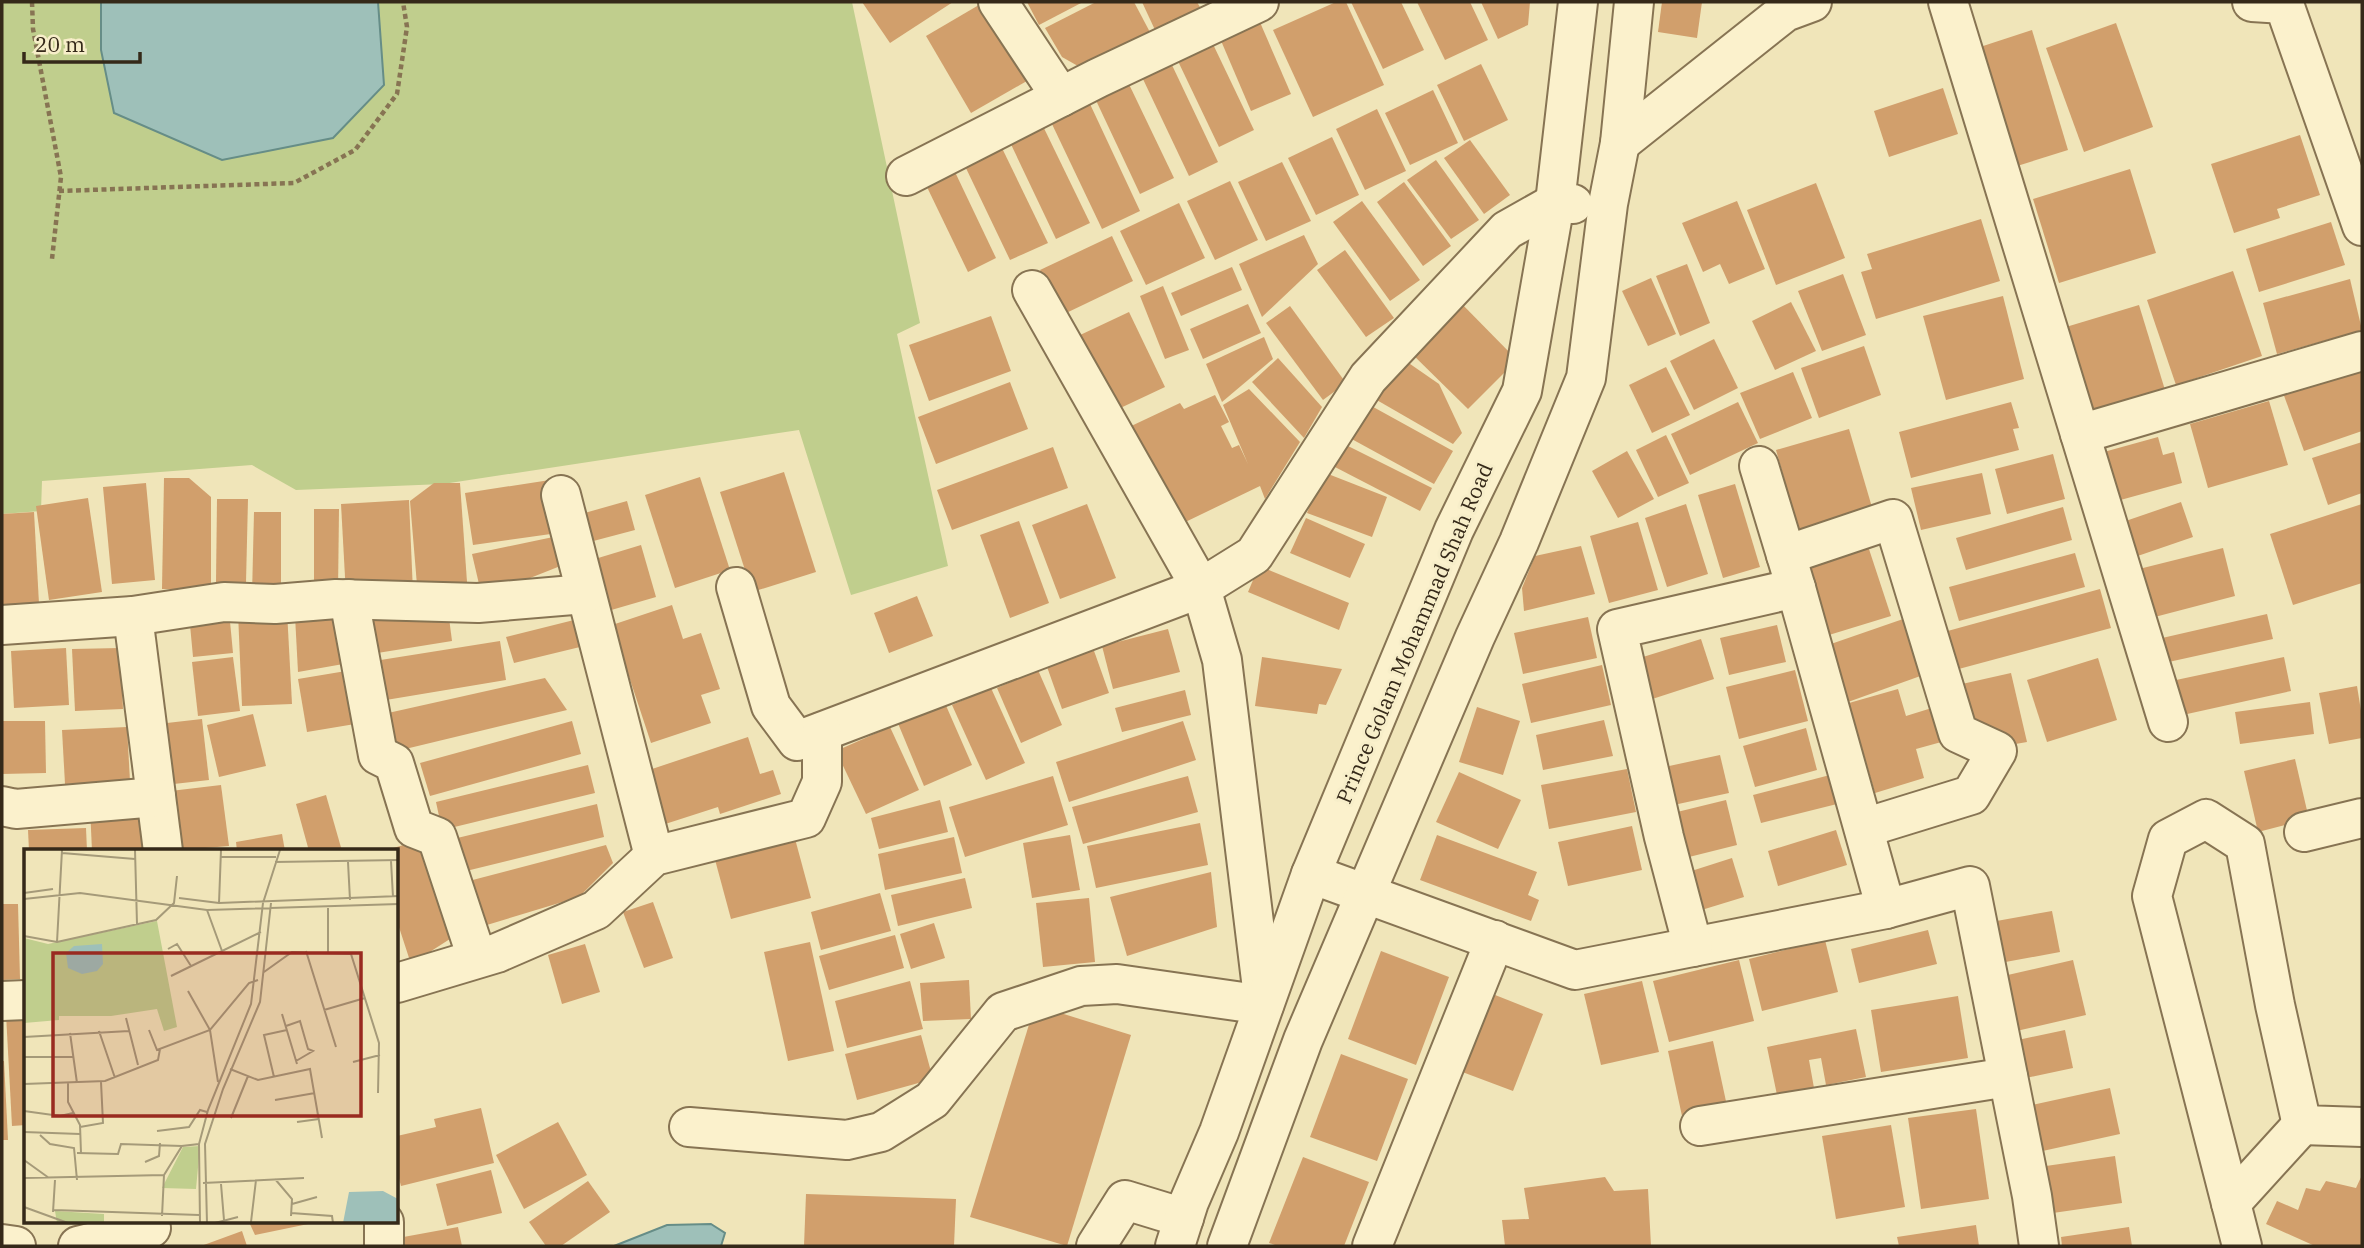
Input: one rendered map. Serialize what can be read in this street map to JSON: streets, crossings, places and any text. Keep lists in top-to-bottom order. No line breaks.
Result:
{"streets":{"street":["Prince Golam Mohammad Shah Road"]},"scale_bar":"20 m"}
